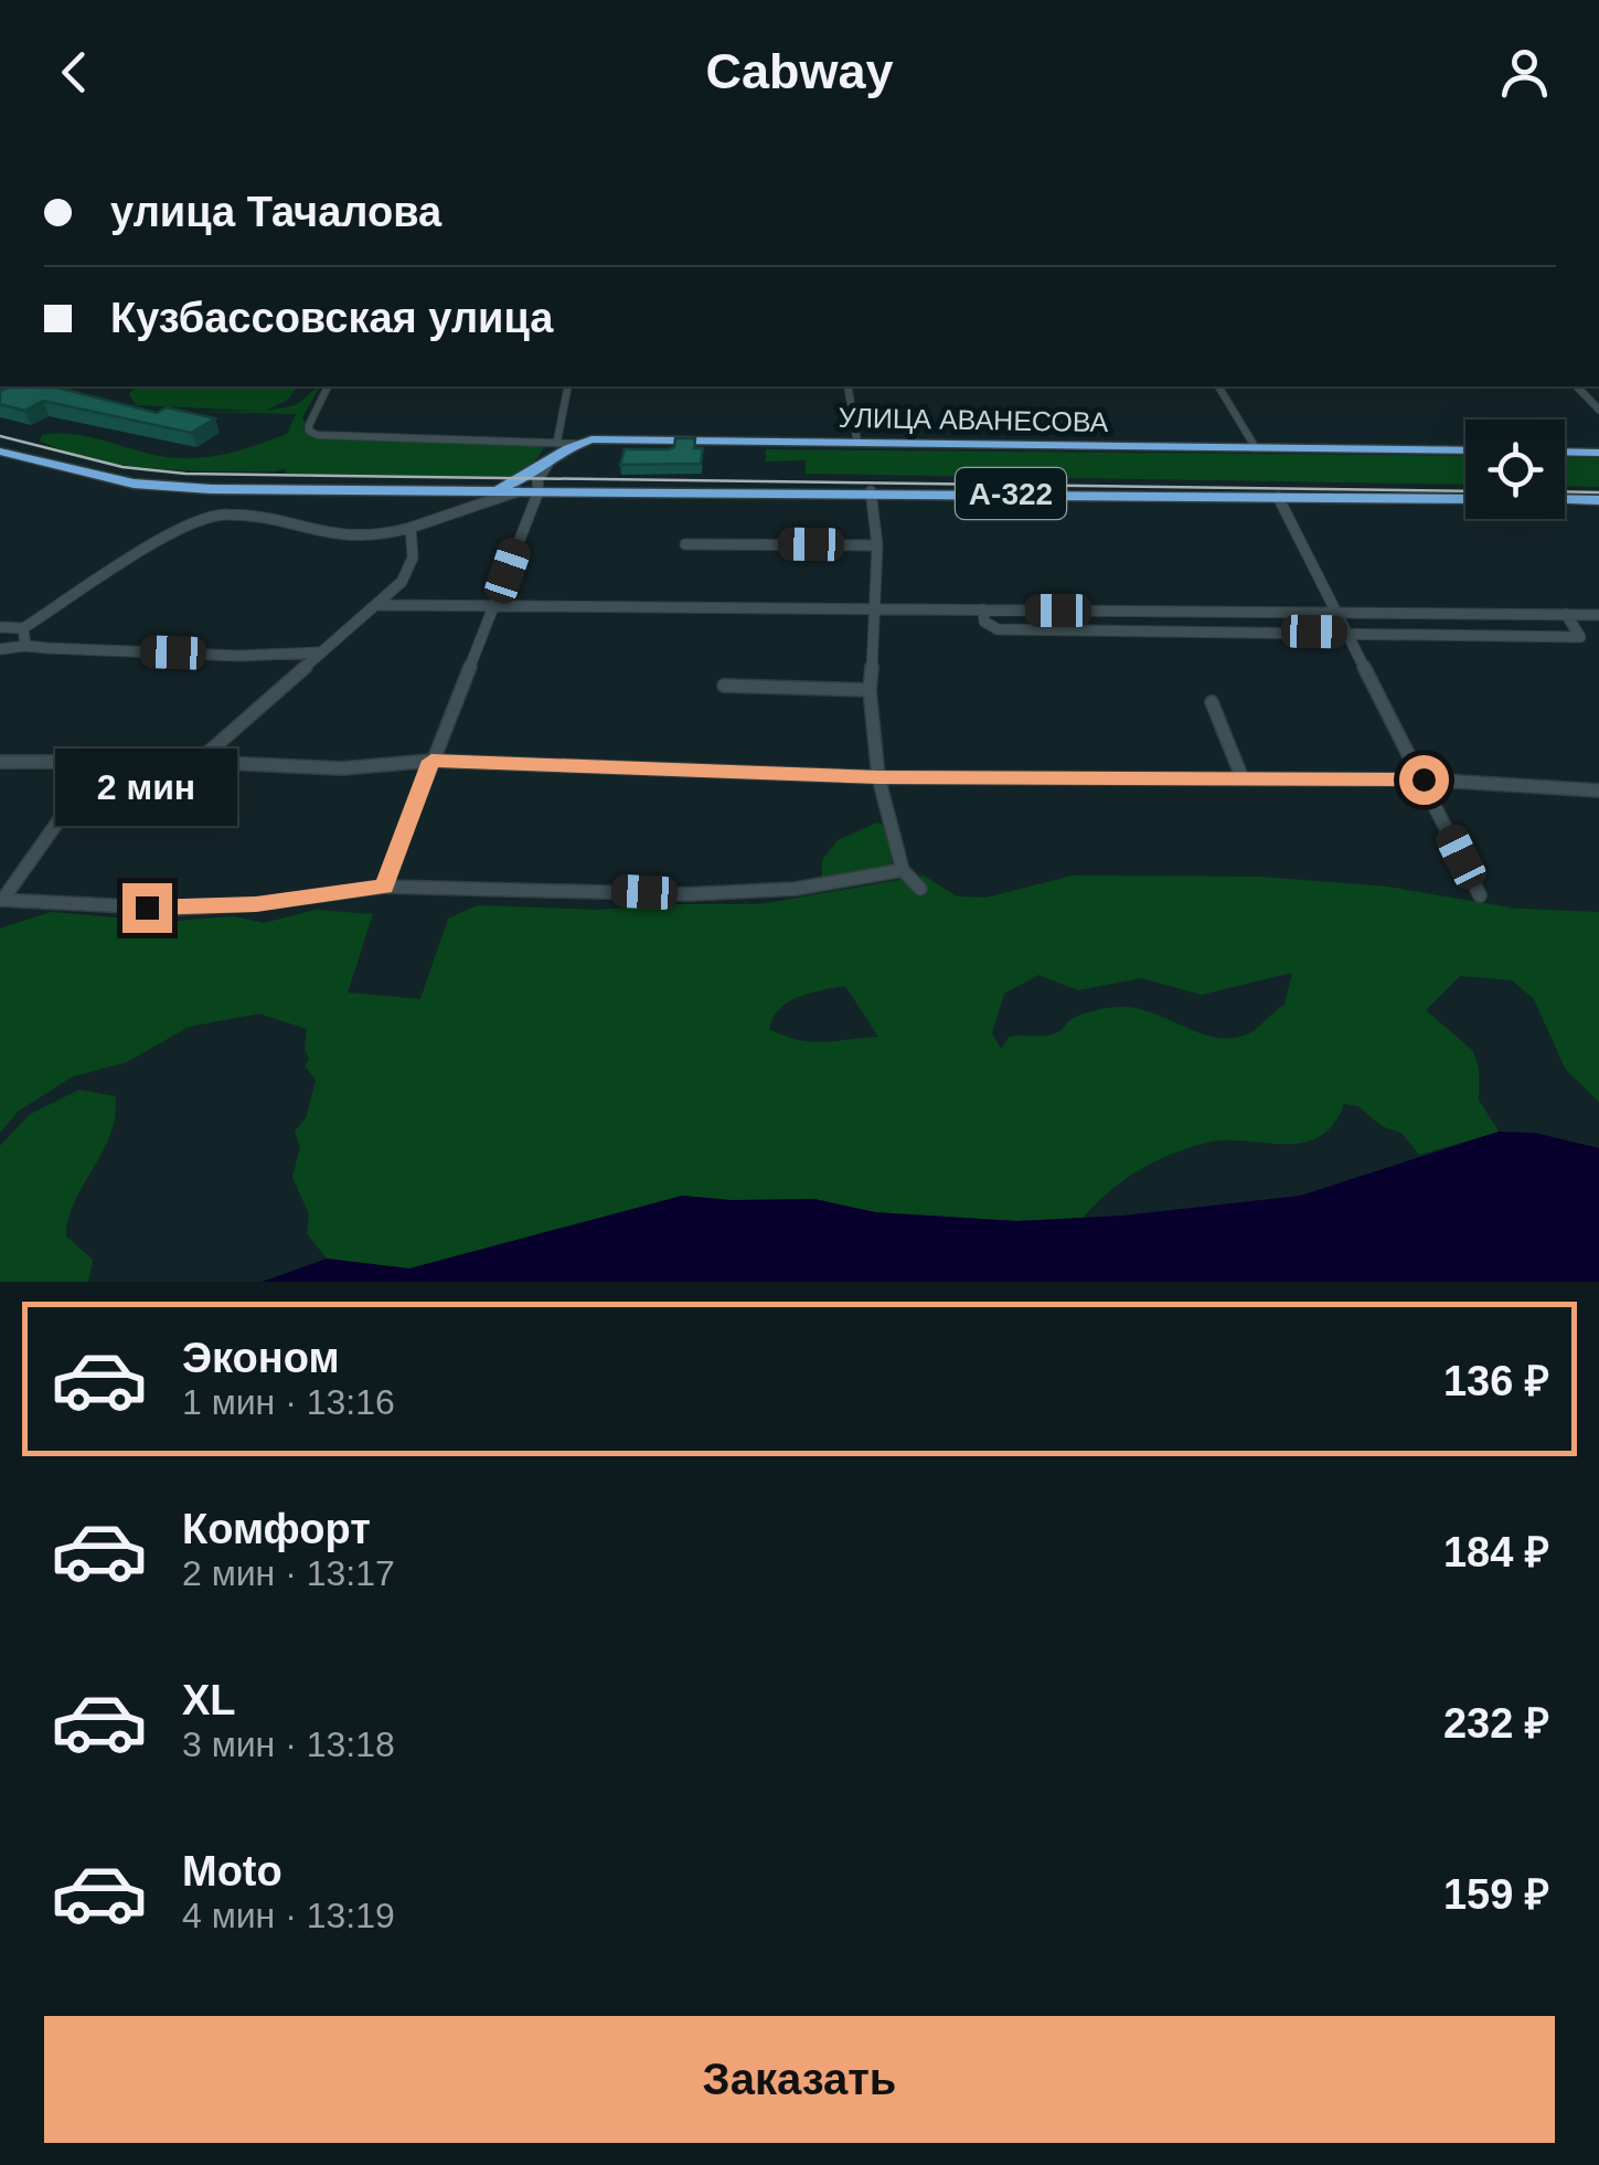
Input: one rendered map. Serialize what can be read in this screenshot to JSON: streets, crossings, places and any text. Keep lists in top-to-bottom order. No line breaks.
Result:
{"streets":{"highway":["УЛИЦА АВАНЕСОВА","А-322"]},"page":{"header":"Cabway","banner":["улица Тачалова","Кузбассовская улица"],"bubble":"2 мин","list":[{"name":"Эконом","note":"1 мин · 13:16","value":"136 ₽"},{"name":"Комфорт","note":"2 мин · 13:17","value":"184 ₽"},{"name":"XL","note":"3 мин · 13:18","value":"232 ₽"},{"name":"Moto","note":"4 мин · 13:19","value":"159 ₽"}],"buttons":"Заказать"}}
